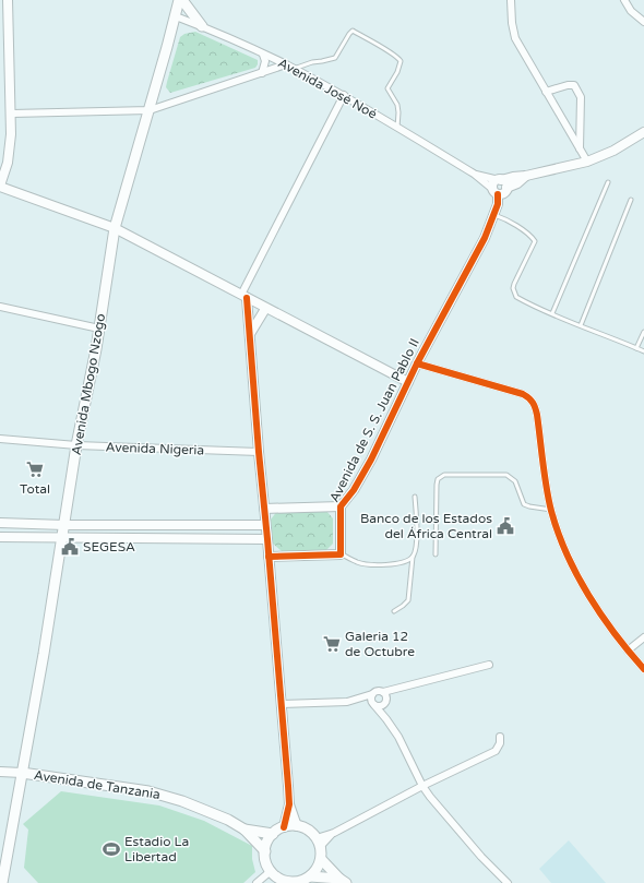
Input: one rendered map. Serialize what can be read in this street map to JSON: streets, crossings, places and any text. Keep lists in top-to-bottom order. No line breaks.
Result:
{"streets":{"main road":["Avenida Mbogo Nzogo","Avenida de Tanzania"],"street":["Avenida José Noé","Avenida de S. S. Juan Pablo II","Avenida Nigeria"]},"crossings":[["Avenida José Noé","Avenida Mbogo Nzogo"],["Avenida José Noé","Avenida de S. S. Juan Pablo II"],["Avenida Mbogo Nzogo","Avenida Nigeria"],["Avenida Mbogo Nzogo","Avenida de Tanzania"]],"places":{"supermarket":["Total","Galeria 12 de Octubre"],"public building":["Banco de los Estados del África Central","SEGESA"],"sports":["Estadio La Libertad"]}}
